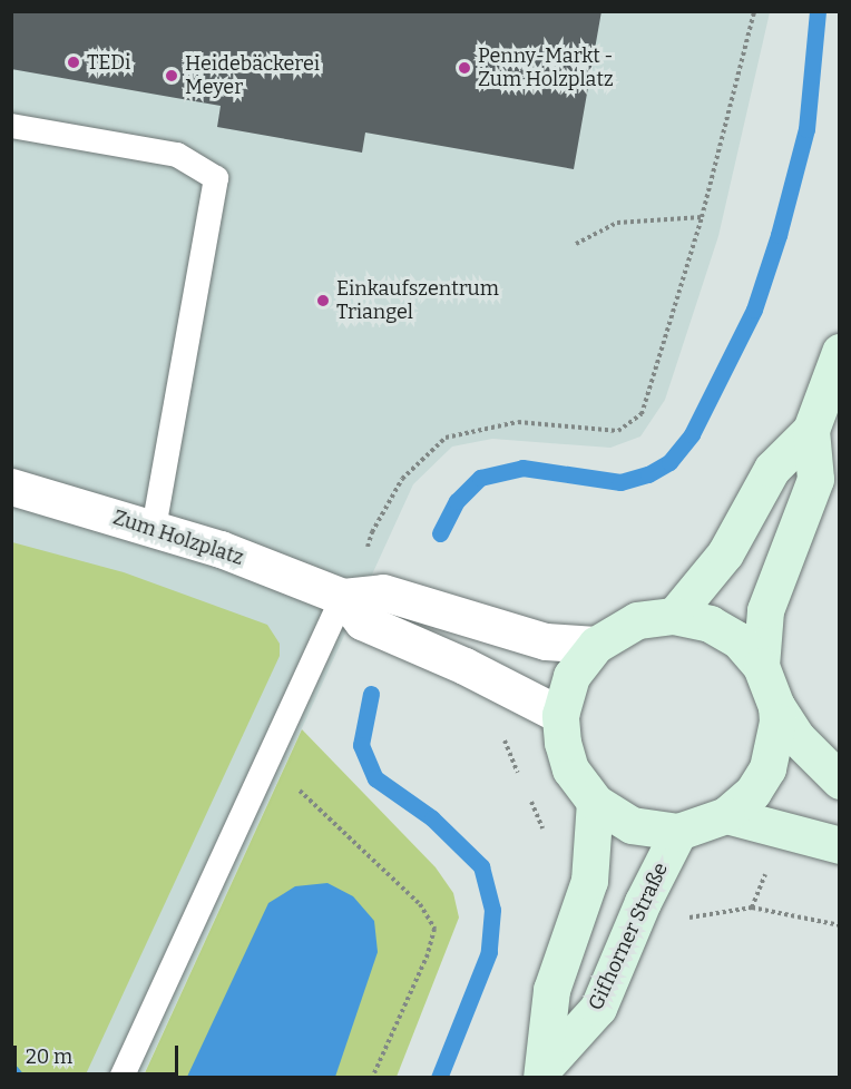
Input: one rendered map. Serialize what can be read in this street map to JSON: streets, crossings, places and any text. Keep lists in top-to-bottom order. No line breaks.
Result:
{"streets":{"street":["Zum Holzplatz","Gifhorner Straße"]},"crossings":[["Zum Holzplatz","Gifhorner Straße"]],"places":["TEDi","Penny-Markt - Zum Holzplatz","Heidebäckerei Meyer","Einkaufszentrum Triangel"],"scale_bar":"20 m"}
